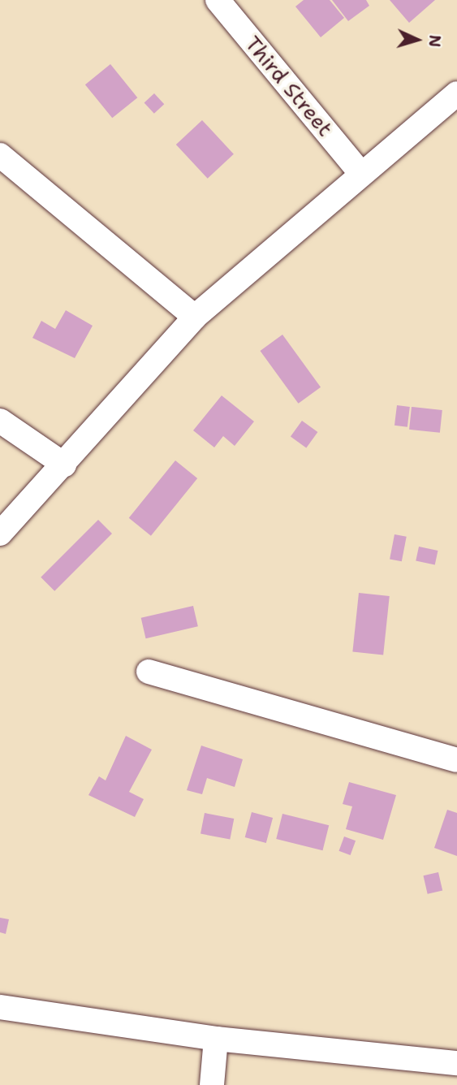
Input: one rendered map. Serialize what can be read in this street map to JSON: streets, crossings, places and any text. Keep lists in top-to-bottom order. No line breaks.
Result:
{"streets":{"street":["Third Street"]},"north":"right"}
